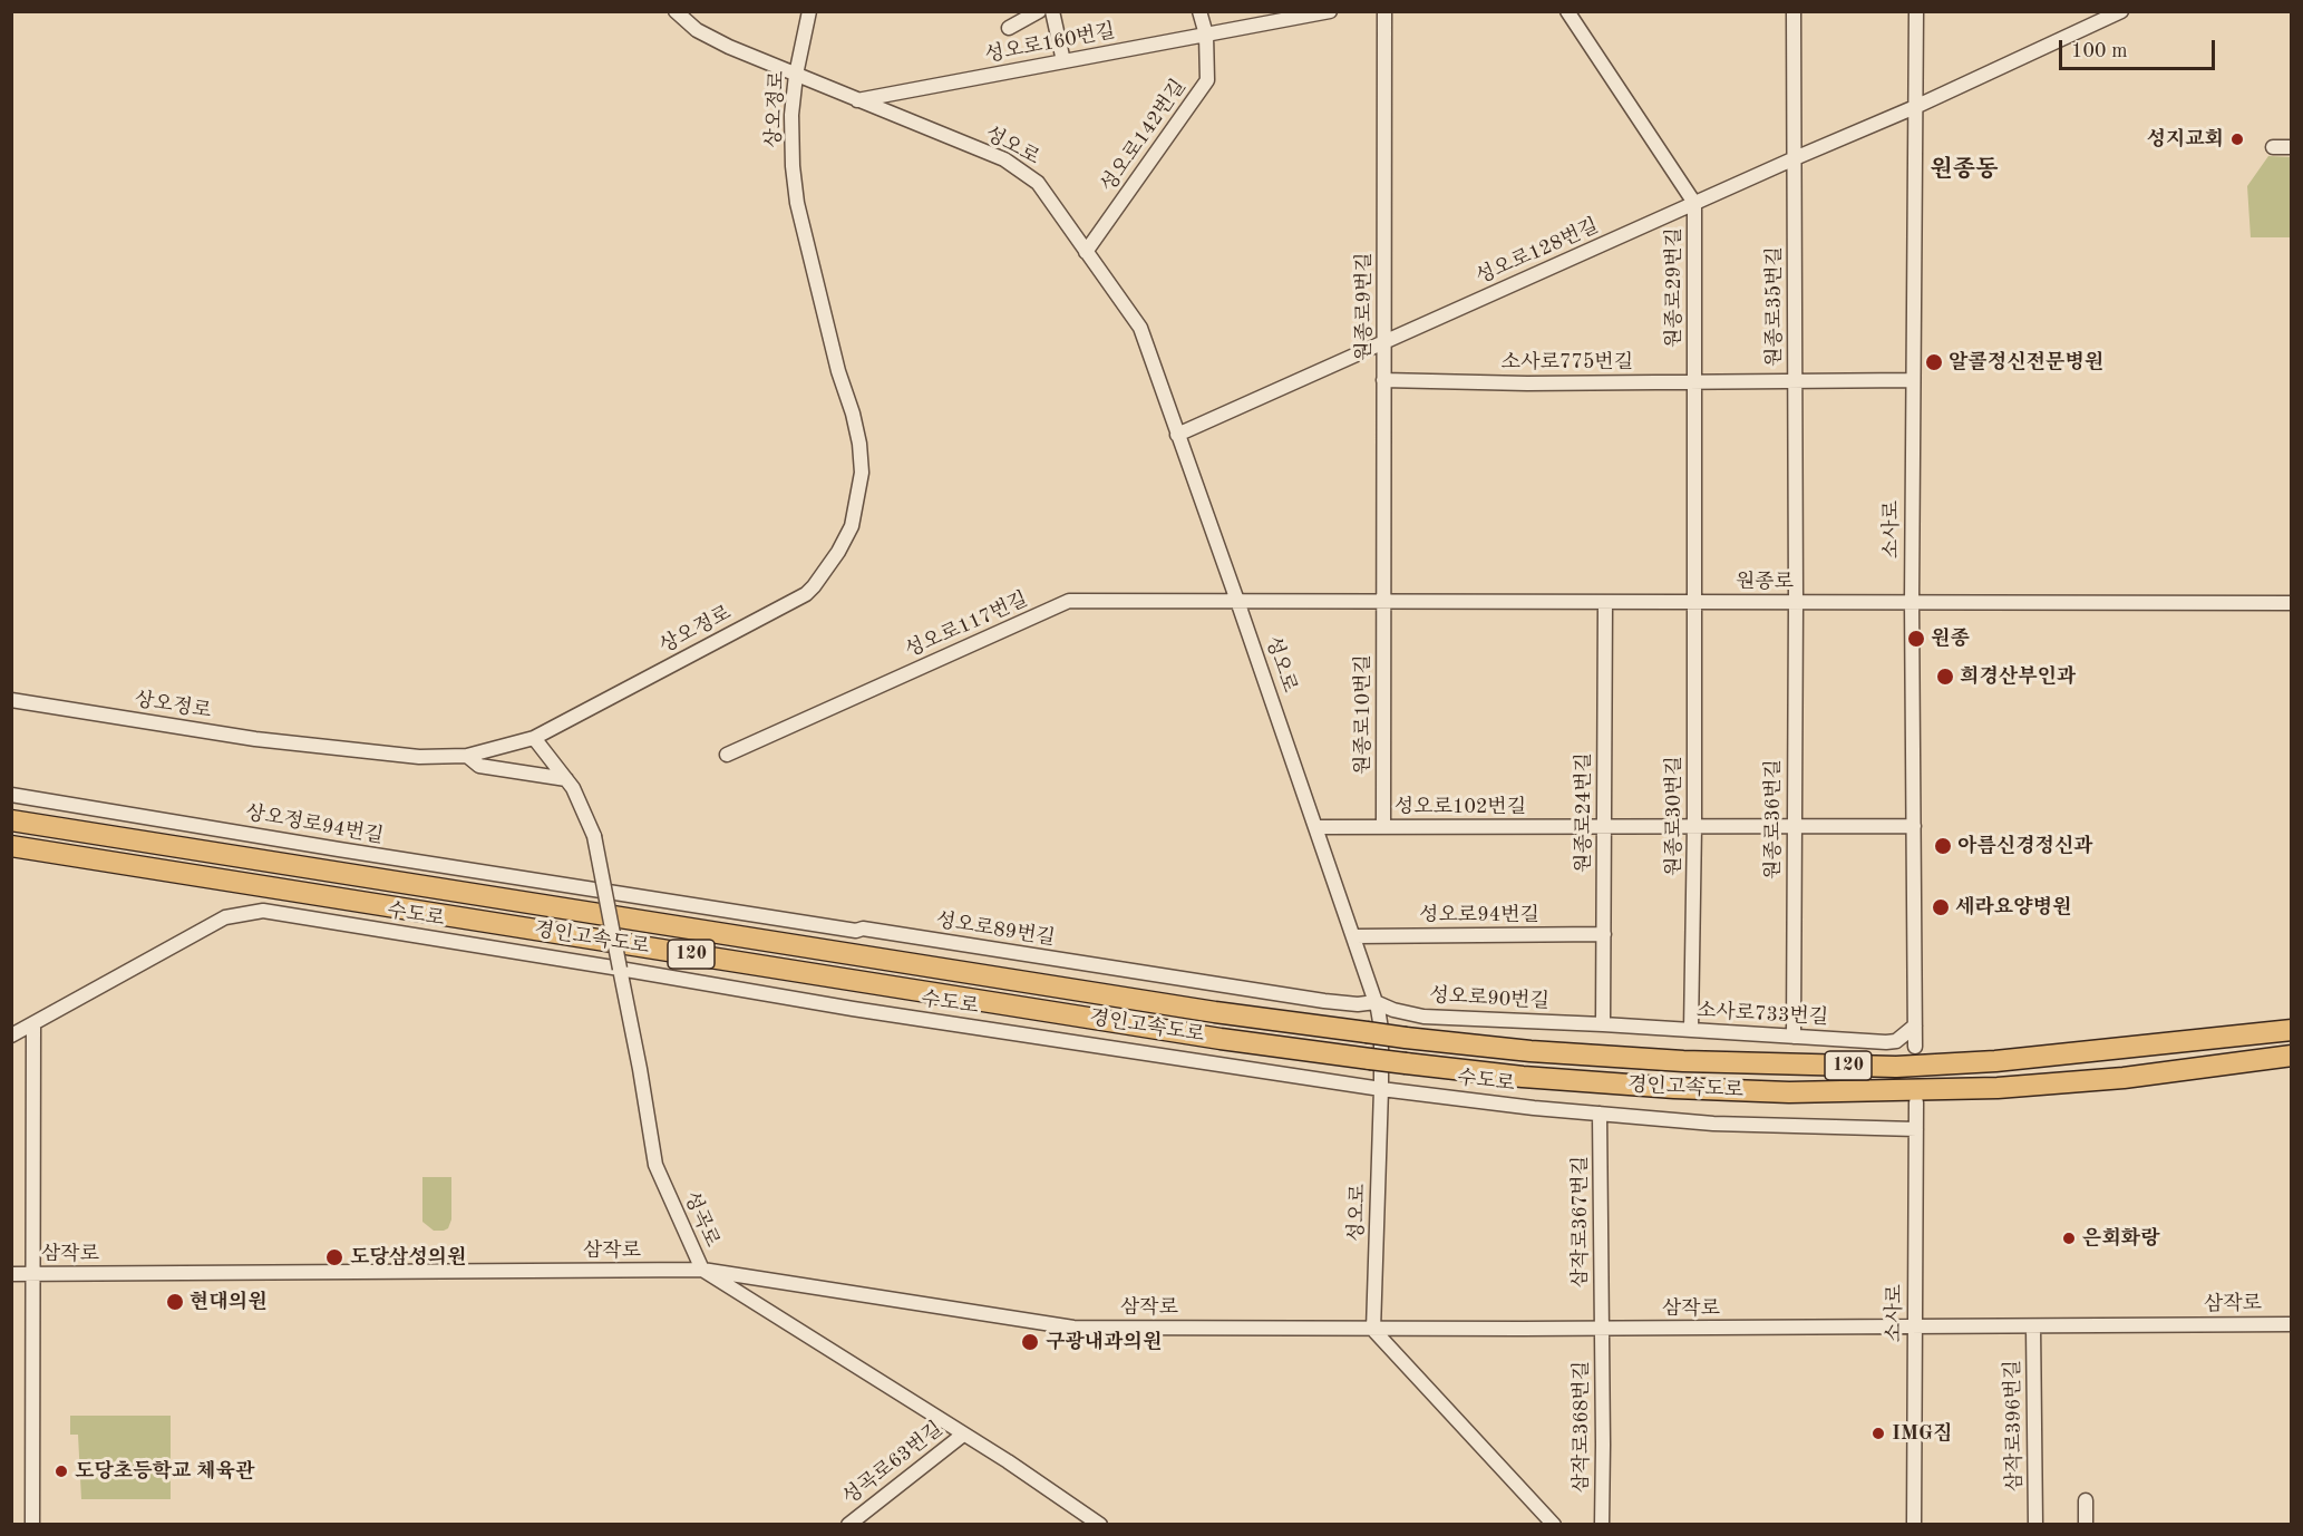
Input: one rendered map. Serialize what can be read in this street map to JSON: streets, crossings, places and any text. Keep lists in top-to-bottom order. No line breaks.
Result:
{"streets":{"highway":["경인고속도로","120"],"street":["성오로160번길","상오정로","성오로142번길","성오로","성오로128번길","원종로29번길","원종로9번길","원종로35번길","소사로775번길","소사로","원종로","성오로117번길","원종로10번길","성오로102번길","원종로24번길","원종로30번길","원종로36번길","상오정로94번길","수도로","성오로94번길","성오로89번길","성오로90번길","소사로733번길","성곡로","삼작로367번길","삼작로","삼작로396번길","삼작로368번길","성곡로63번길"]},"crossings":[["성오로160번길","성오로142번길"],["성오로160번길","성오로"],["상오정로","성오로"],["상오정로","성곡로"],["성오로142번길","성오로"],["성오로","성오로128번길"],["성오로","원종로"],["성오로","성오로117번길"],["성오로","성오로102번길"],["성오로","수도로"],["성오로","성오로94번길"],["성오로","성오로89번길"],["성오로","성오로90번길"],["성오로","삼작로"],["성오로128번길","원종로29번길"],["성오로128번길","원종로9번길"],["성오로128번길","원종로35번길"],["성오로128번길","소사로"],["원종로29번길","소사로775번길"],["원종로29번길","원종로"],["원종로29번길","원종로30번길"],["원종로9번길","소사로775번길"],["원종로9번길","원종로"],["원종로9번길","원종로10번길"],["원종로35번길","소사로775번길"],["원종로35번길","원종로"],["원종로35번길","원종로36번길"],["소사로775번길","소사로"],["소사로","원종로"],["소사로","성오로102번길"],["소사로","수도로"],["소사로","소사로733번길"],["소사로","삼작로"],["원종로","성오로117번길"],["원종로","원종로10번길"],["원종로","원종로24번길"],["원종로","원종로30번길"],["원종로","원종로36번길"],["원종로10번길","성오로102번길"],["성오로102번길","원종로24번길"],["성오로102번길","원종로30번길"],["성오로102번길","원종로36번길"],["원종로24번길","성오로94번길"],["원종로24번길","성오로90번길"],["원종로24번길","소사로733번길"],["원종로30번길","소사로733번길"],["원종로36번길","소사로733번길"],["상오정로94번길","성오로89번길"],["수도로","성곡로"],["수도로","삼작로367번길"],["성오로89번길","성오로90번길"],["성오로90번길","소사로733번길"],["성곡로","삼작로"],["성곡로","성곡로63번길"],["삼작로367번길","삼작로"],["삼작로367번길","삼작로368번길"],["삼작로","삼작로396번길"],["삼작로","삼작로368번길"]],"districts":["원종동"],"places":["성지교회","알콜정신전문병원","원종","희경산부인과","아름신경정신과","세라요양병원","은회화랑","도당삼성의원","현대의원","구광내과의원","IMG짐","도당초등학교 체육관"],"scale_bar":"100 m"}
